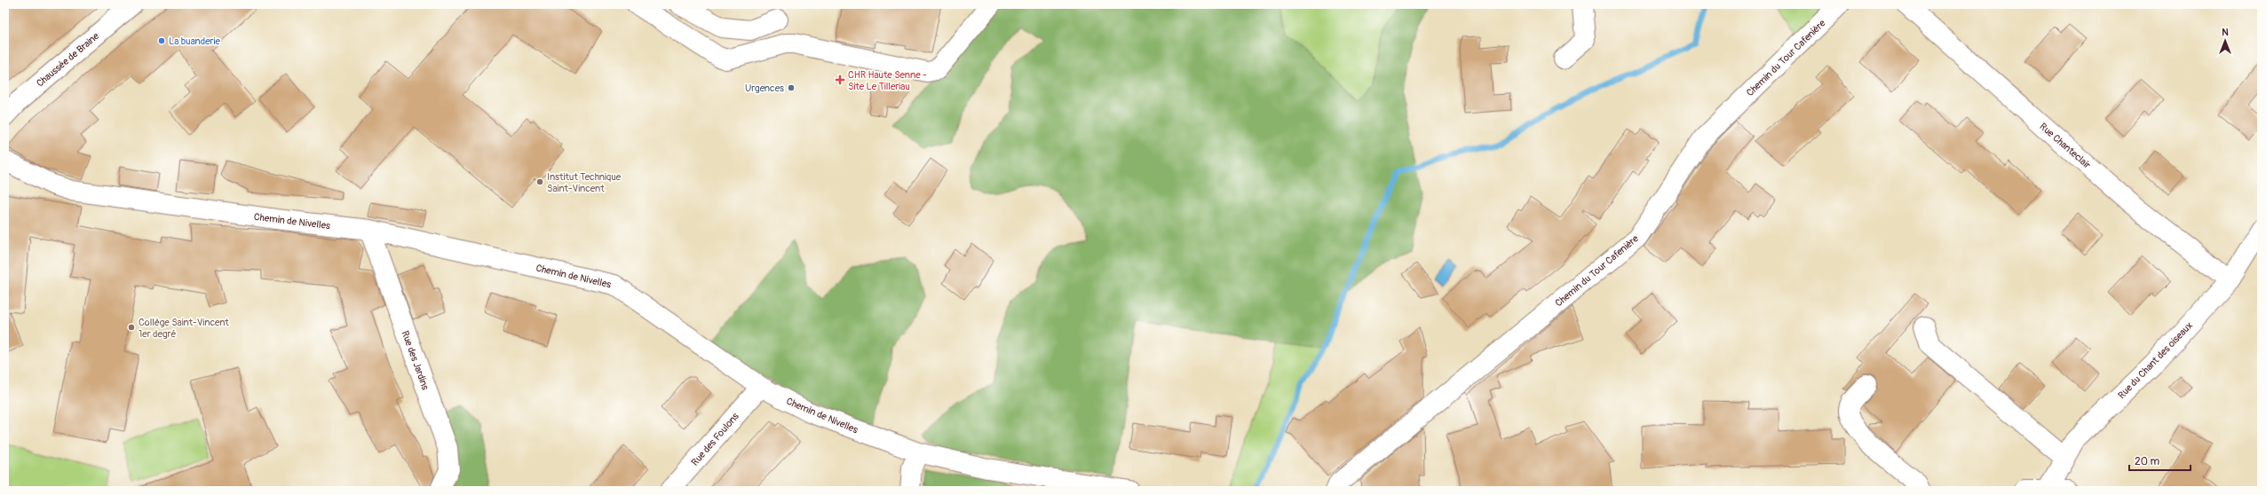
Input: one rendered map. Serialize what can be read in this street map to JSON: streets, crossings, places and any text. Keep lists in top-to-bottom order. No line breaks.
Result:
{"streets":{"street":["Chemin du Tour Cafenière","Chaussée de Braine","Rue Chanteclair","Chemin de Nivelles","Rue des Jardins","Rue du Chant des oiseaux","Rue des Foulons"]},"crossings":[["Rue Chanteclair","Rue du Chant des oiseaux"],["Chemin de Nivelles","Rue des Jardins"],["Chemin de Nivelles","Rue des Foulons"]],"places":{"other":["La buanderie","Urgences","Institut Technique Saint-Vincent","Collège Saint-Vincent 1er degré"],"health":["CHR Haute Senne - Site Le Tilleriau"]},"scale_bar":"20 m","north":"top"}
